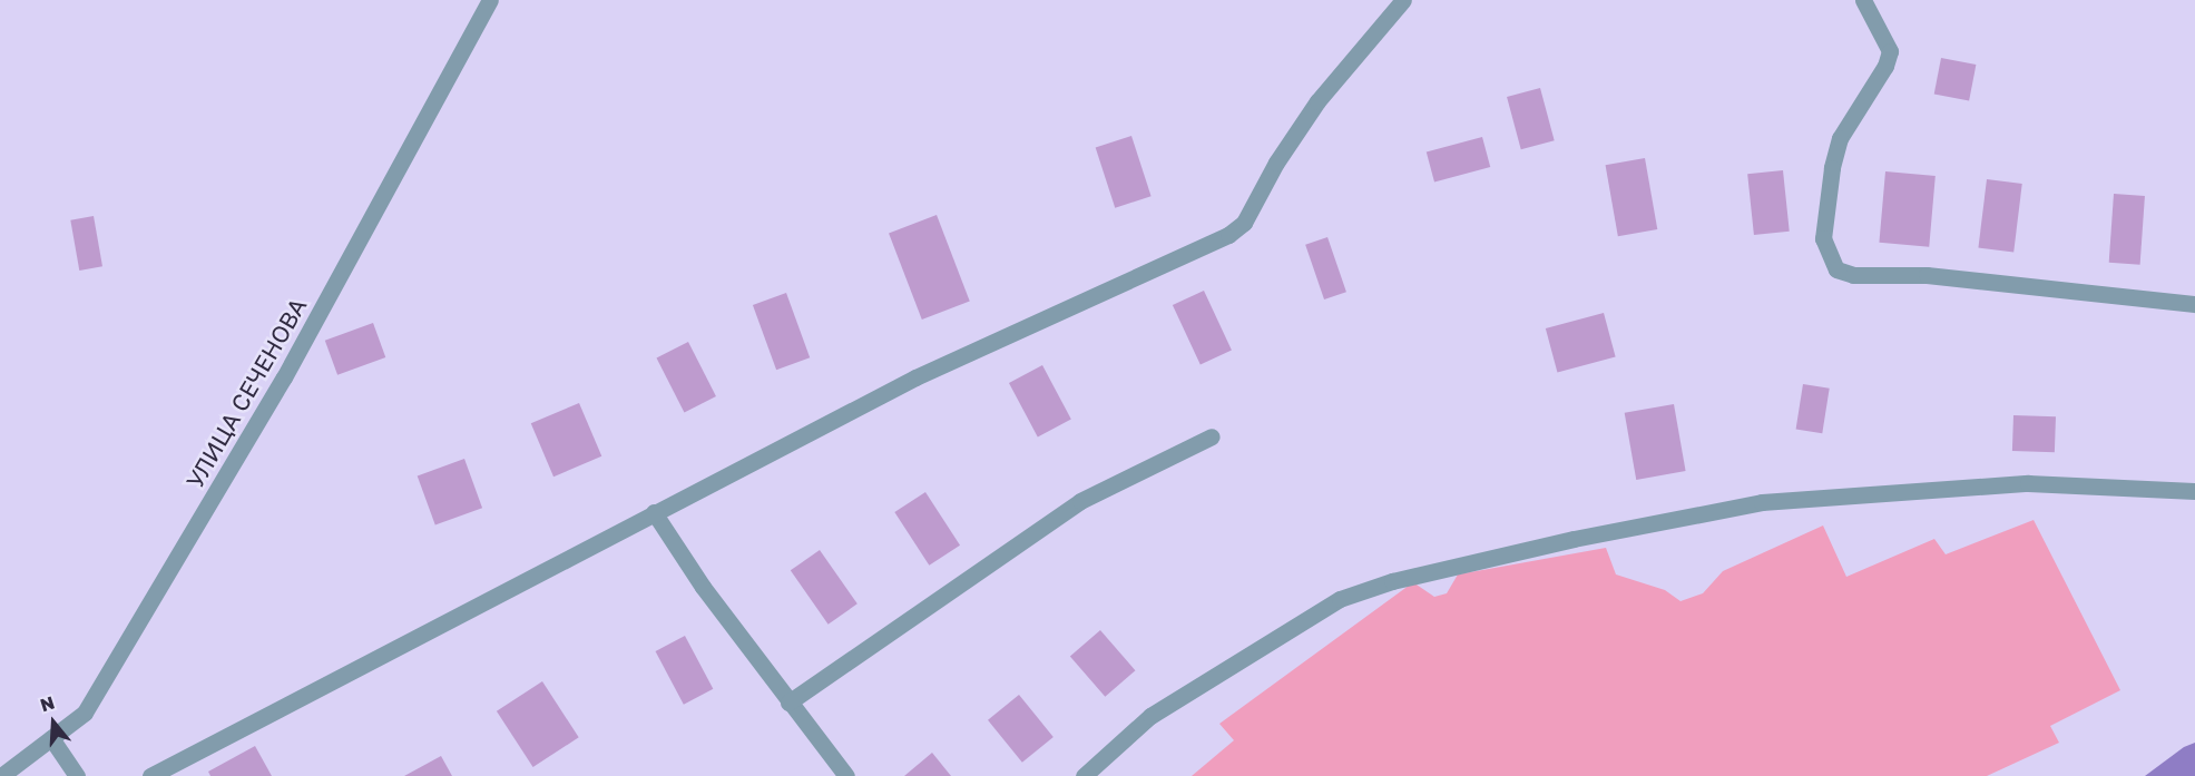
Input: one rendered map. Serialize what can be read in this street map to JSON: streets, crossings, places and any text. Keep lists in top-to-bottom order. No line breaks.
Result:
{"streets":{"street":["УЛИЦА СЕЧЕНОВА"]},"north":"top"}
